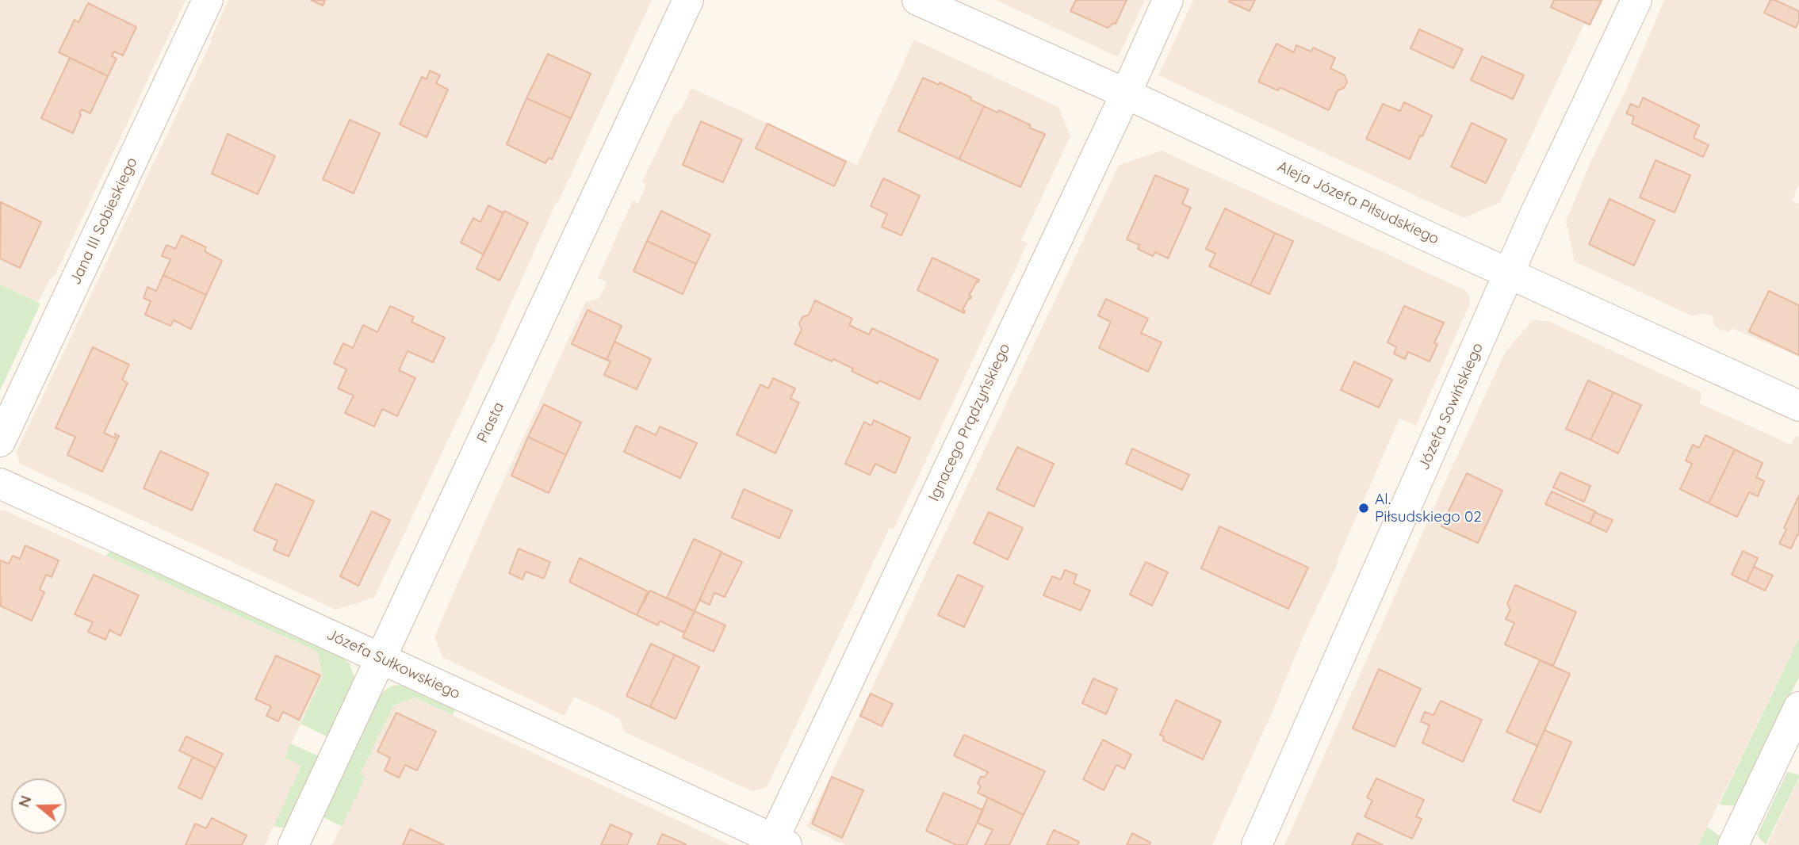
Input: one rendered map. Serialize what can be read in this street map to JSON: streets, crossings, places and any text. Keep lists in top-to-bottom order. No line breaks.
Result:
{"streets":{"street":["Aleja Józefa Piłsudskiego","Jana III Sobieskiego","Józefa Sowińskiego","Piasta","Ignacego Prądzyńskiego","Józefa Sułkowskiego"]},"crossings":[["Aleja Józefa Piłsudskiego","Józefa Sowińskiego"],["Aleja Józefa Piłsudskiego","Ignacego Prądzyńskiego"],["Piasta","Józefa Sułkowskiego"],["Ignacego Prądzyńskiego","Józefa Sułkowskiego"]],"places":["Al. Piłsudskiego 02"],"north":"left"}
